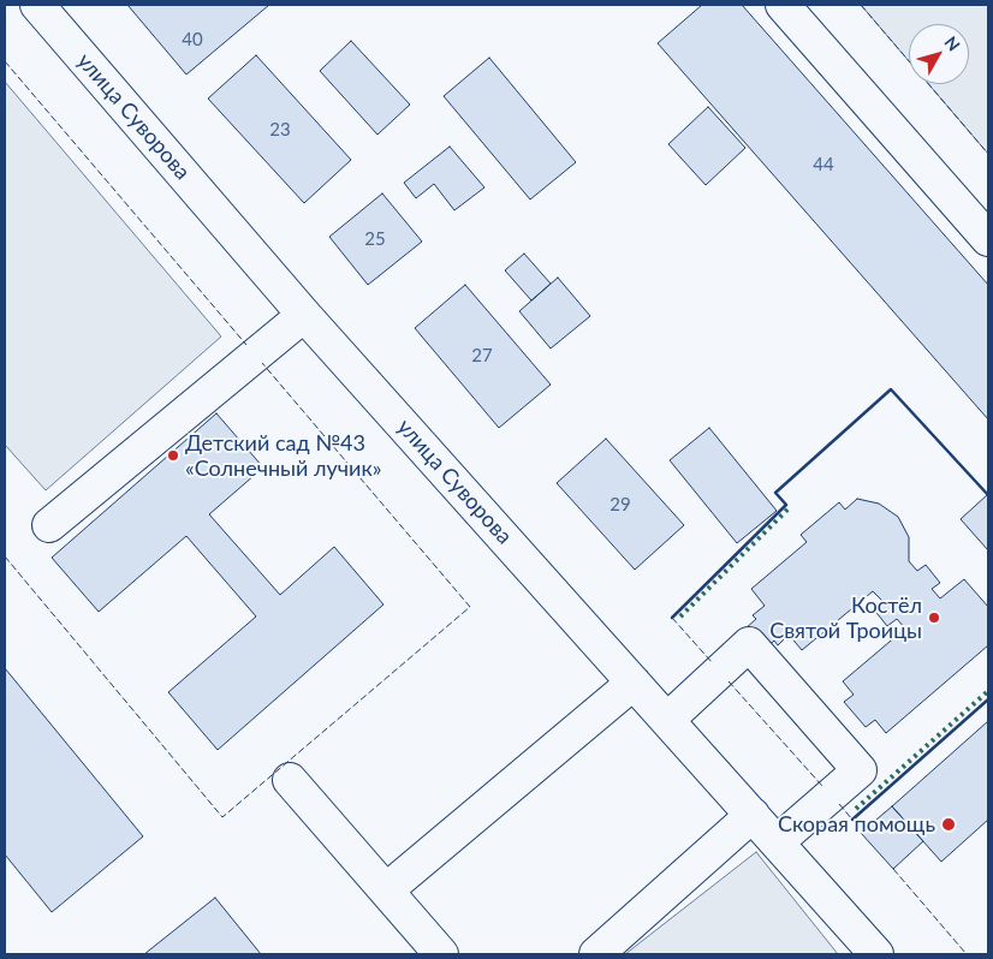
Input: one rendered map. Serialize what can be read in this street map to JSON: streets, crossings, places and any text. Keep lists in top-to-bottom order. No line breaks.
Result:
{"streets":{"street":["улица Суворова"]},"places":["Детский сад №43 «Солнечный лучик»","Костёл Святой Троицы","Скорая помощь"],"house_numbers":["40","23","44","25","27","29"],"north":"top right"}
